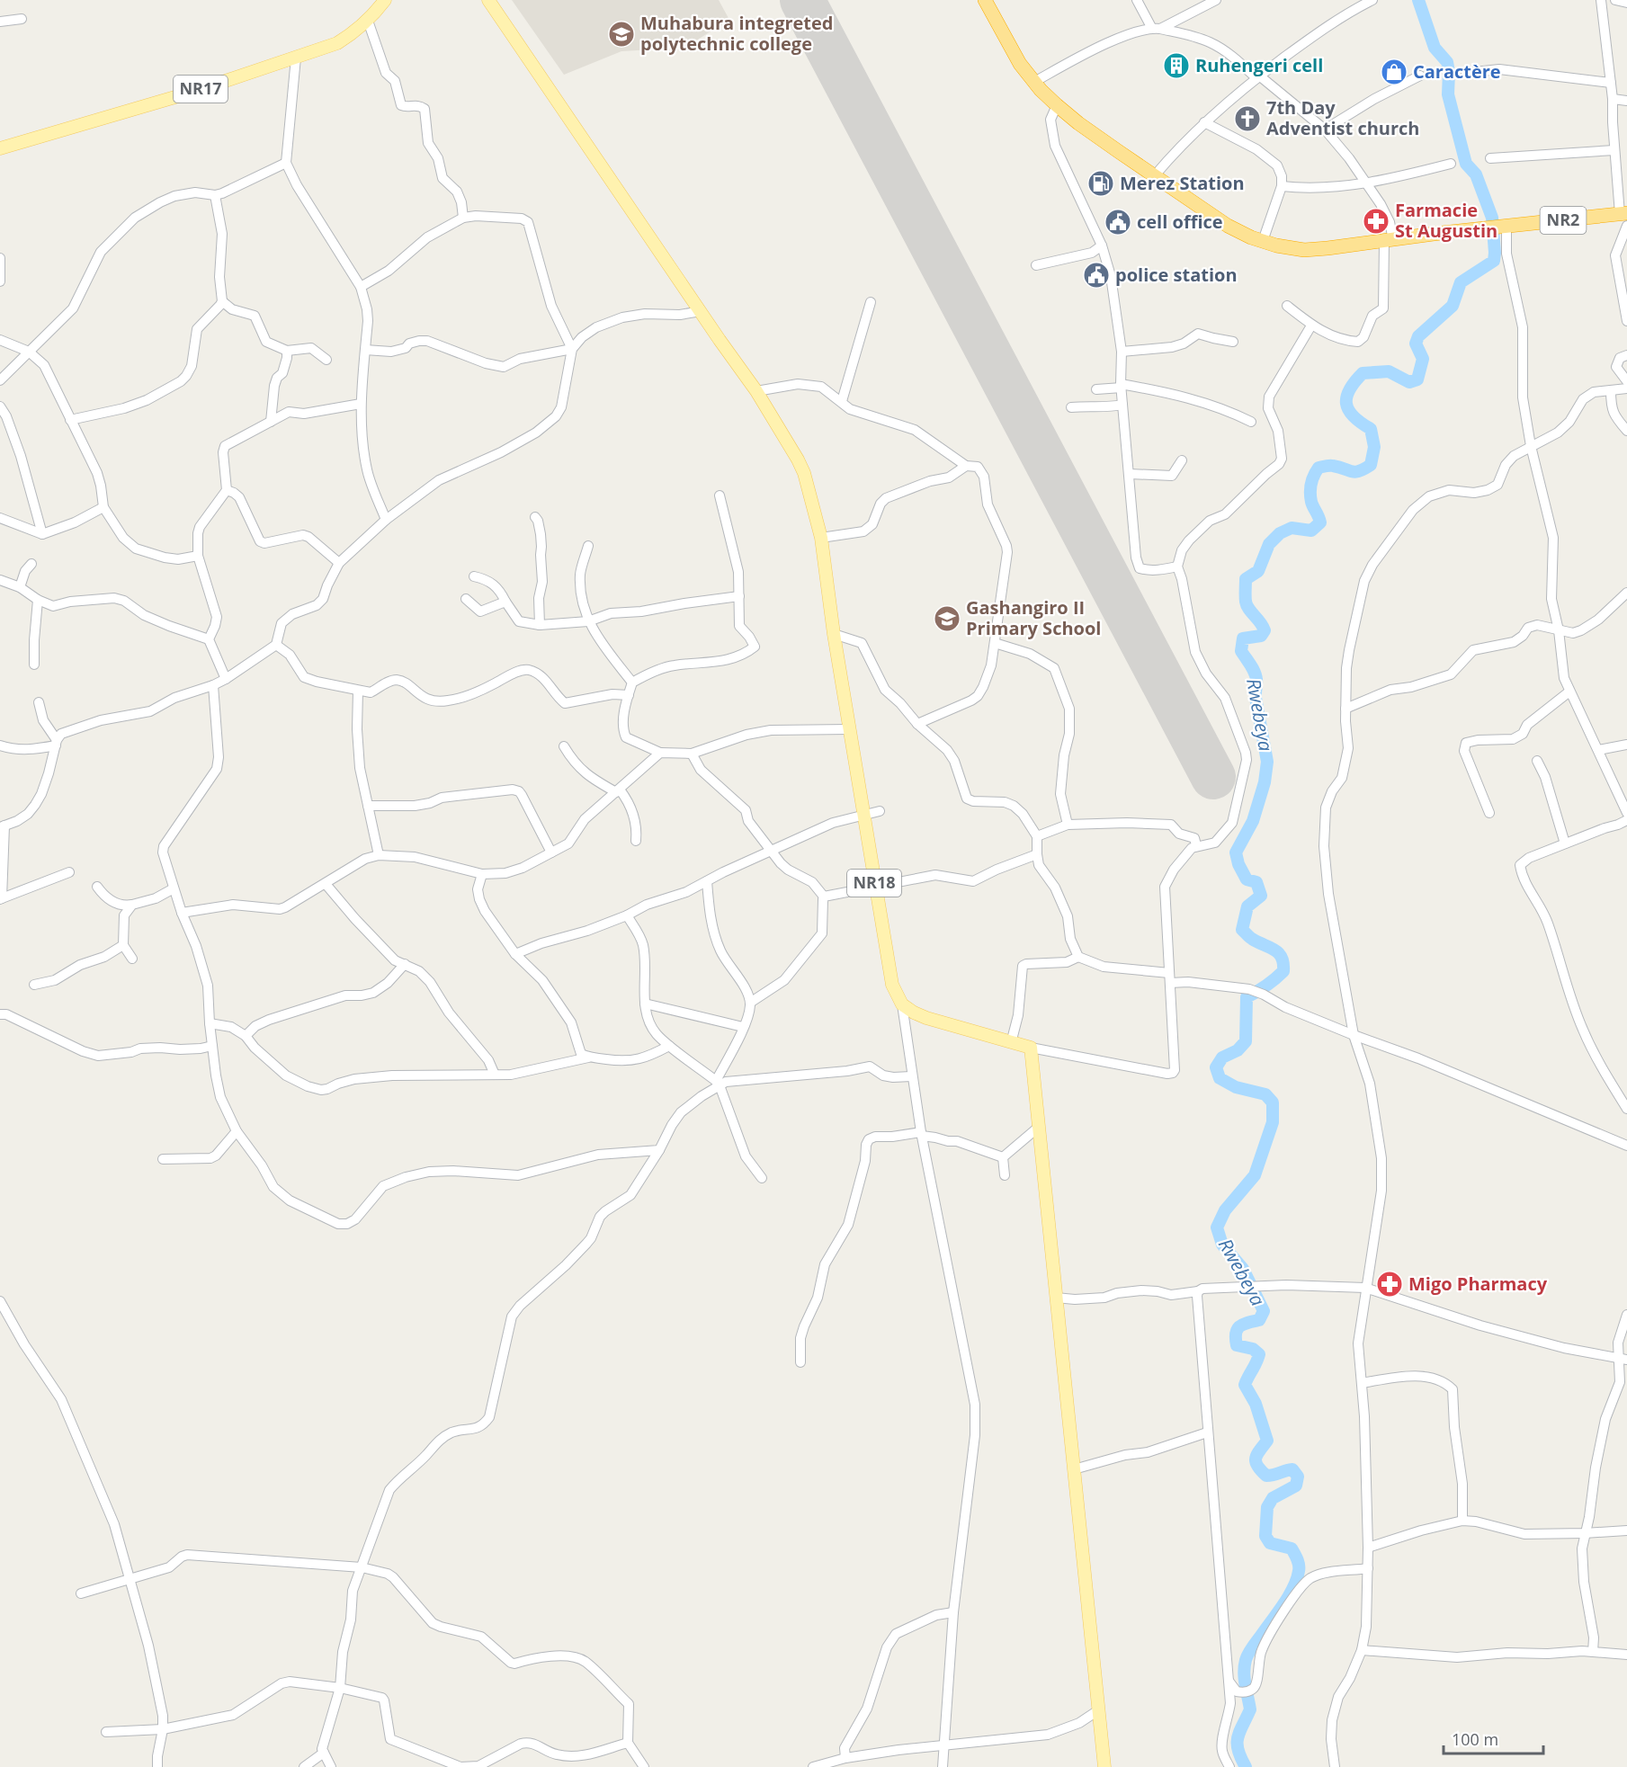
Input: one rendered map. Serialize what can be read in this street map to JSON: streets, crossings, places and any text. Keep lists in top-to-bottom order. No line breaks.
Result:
{"streets":{"highway":["NR2"],"main road":["NR17","NR18"]},"water":["Rwebeya"],"places":{"school or university":["Muhabura integreted polytechnic college","Gashangiro II Primary School"],"building":["Ruhengeri cell"],"shop":["Caractère"],"church":["7th Day Adventist church"],"fuel station":["Merez Station"],"pharmacy":["Farmacie St Augustin","Migo Pharmacy"],"public building":["cell office","police station"]},"scale_bar":"100 m"}
